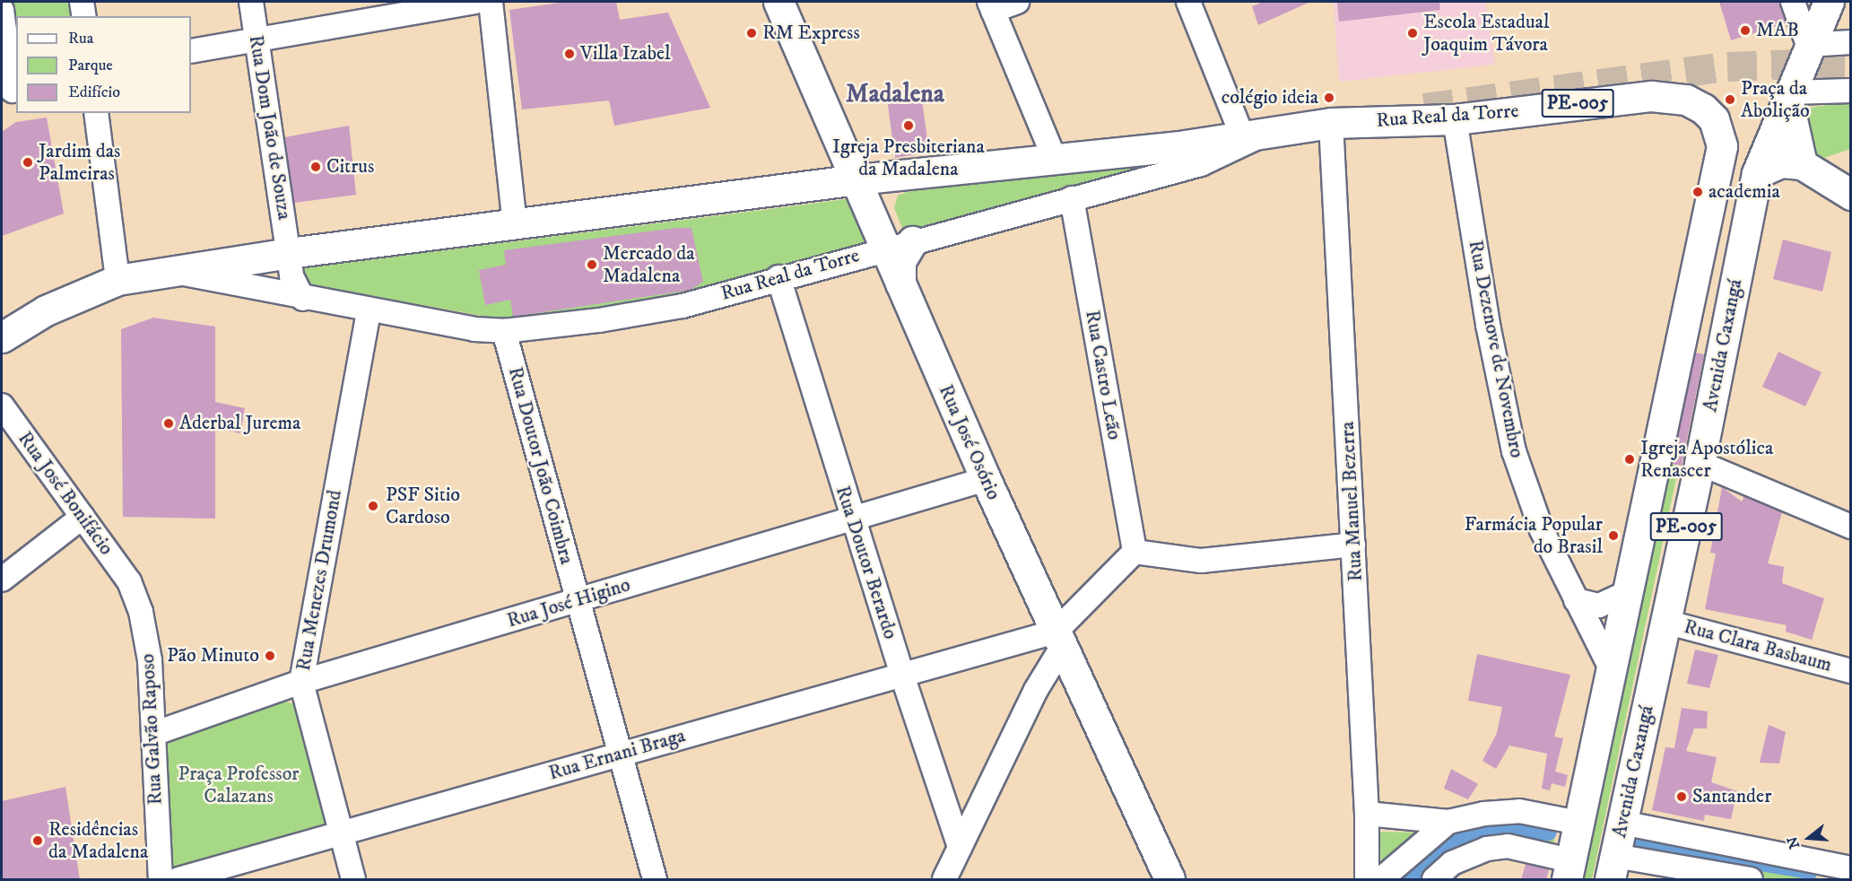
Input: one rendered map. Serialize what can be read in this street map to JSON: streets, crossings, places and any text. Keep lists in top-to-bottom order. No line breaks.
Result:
{"streets":{"main road":["PE-005","Rua Real da Torre","Avenida Caxangá","Rua José Osório"],"street":["Rua Dom João de Souza","Rua Dezenove de Novembro","Rua Castro Leão","Rua Doutor João Coimbra","Rua José Bonifácio","Rua Manuel Bezerra","Rua Doutor Berardo","Rua Menezes Drumond","Rua José Higino","Rua Clara Basbaum","Rua Galvão Raposo","Rua Ernani Braga"]},"crossings":[["PE-005","Avenida Caxangá"],["Rua Real da Torre","Rua Dom João de Souza"],["Rua Real da Torre","Avenida Caxangá"],["Rua Real da Torre","Rua Dezenove de Novembro"],["Rua Real da Torre","Rua Castro Leão"],["Rua Real da Torre","Rua José Osório"],["Rua Real da Torre","Rua Doutor João Coimbra"],["Rua Real da Torre","Rua Manuel Bezerra"],["Rua Real da Torre","Rua Doutor Berardo"],["Rua Real da Torre","Rua Menezes Drumond"],["Avenida Caxangá","Rua Dezenove de Novembro"],["Avenida Caxangá","Rua Clara Basbaum"],["Rua José Osório","Rua José Higino"],["Rua José Osório","Rua Ernani Braga"],["Rua Doutor João Coimbra","Rua José Higino"],["Rua Doutor João Coimbra","Rua Ernani Braga"],["Rua José Bonifácio","Rua Galvão Raposo"],["Rua Doutor Berardo","Rua José Higino"],["Rua Doutor Berardo","Rua Ernani Braga"],["Rua Menezes Drumond","Rua José Higino"],["Rua Menezes Drumond","Rua Ernani Braga"],["Rua José Higino","Rua Galvão Raposo"]],"districts":["Madalena"],"parks":["Praça Professor Calazans"],"places":["MAB","RM Express","Escola Estadual Joaquim Távora","Villa Izabel","colégio ideia","Praça da Abolição","Igreja Presbiteriana da Madalena","Jardim das Palmeiras","Citrus","academia","Mercado da Madalena","Aderbal Jurema","Igreja Apostólica Renascer","PSF Sitio Cardoso","Farmácia Popular do Brasil","Pão Minuto","Santander","Residências da Madalena"],"legend":["Rua","Parque","Edifício"],"north":"left"}
